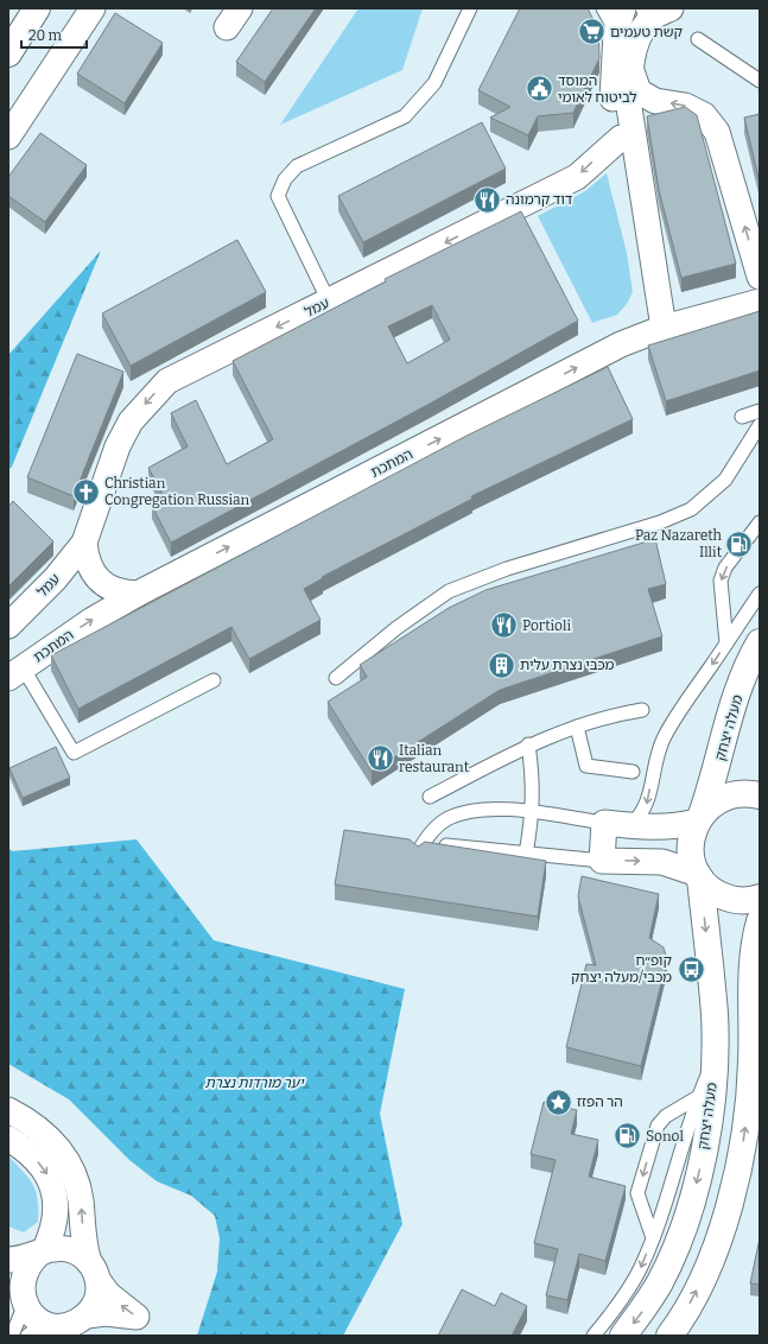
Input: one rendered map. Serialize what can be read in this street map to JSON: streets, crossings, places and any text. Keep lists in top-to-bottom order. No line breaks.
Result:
{"streets":{"main road":["מעלה יצחק"],"street":["עמל","המתכת"]},"one_way":["עמל","המתכת"],"parks":["יער מורדות נצרת"],"places":{"supermarket":["קשת טעמים"],"public building":["המוסד לביטוח לאומי"],"restaurant":["דוד קרמונה","Portioli","Italian restaurant"],"church":["Christian Congregation Russian"],"fuel station":["Paz Nazareth Illit","Sonol"],"building":["מכבי נצרת עלית"],"bus stop":["קופ״ח מכבי/מעלה יצחק"],"place":["הר הפזז"]},"scale_bar":"20 m"}
